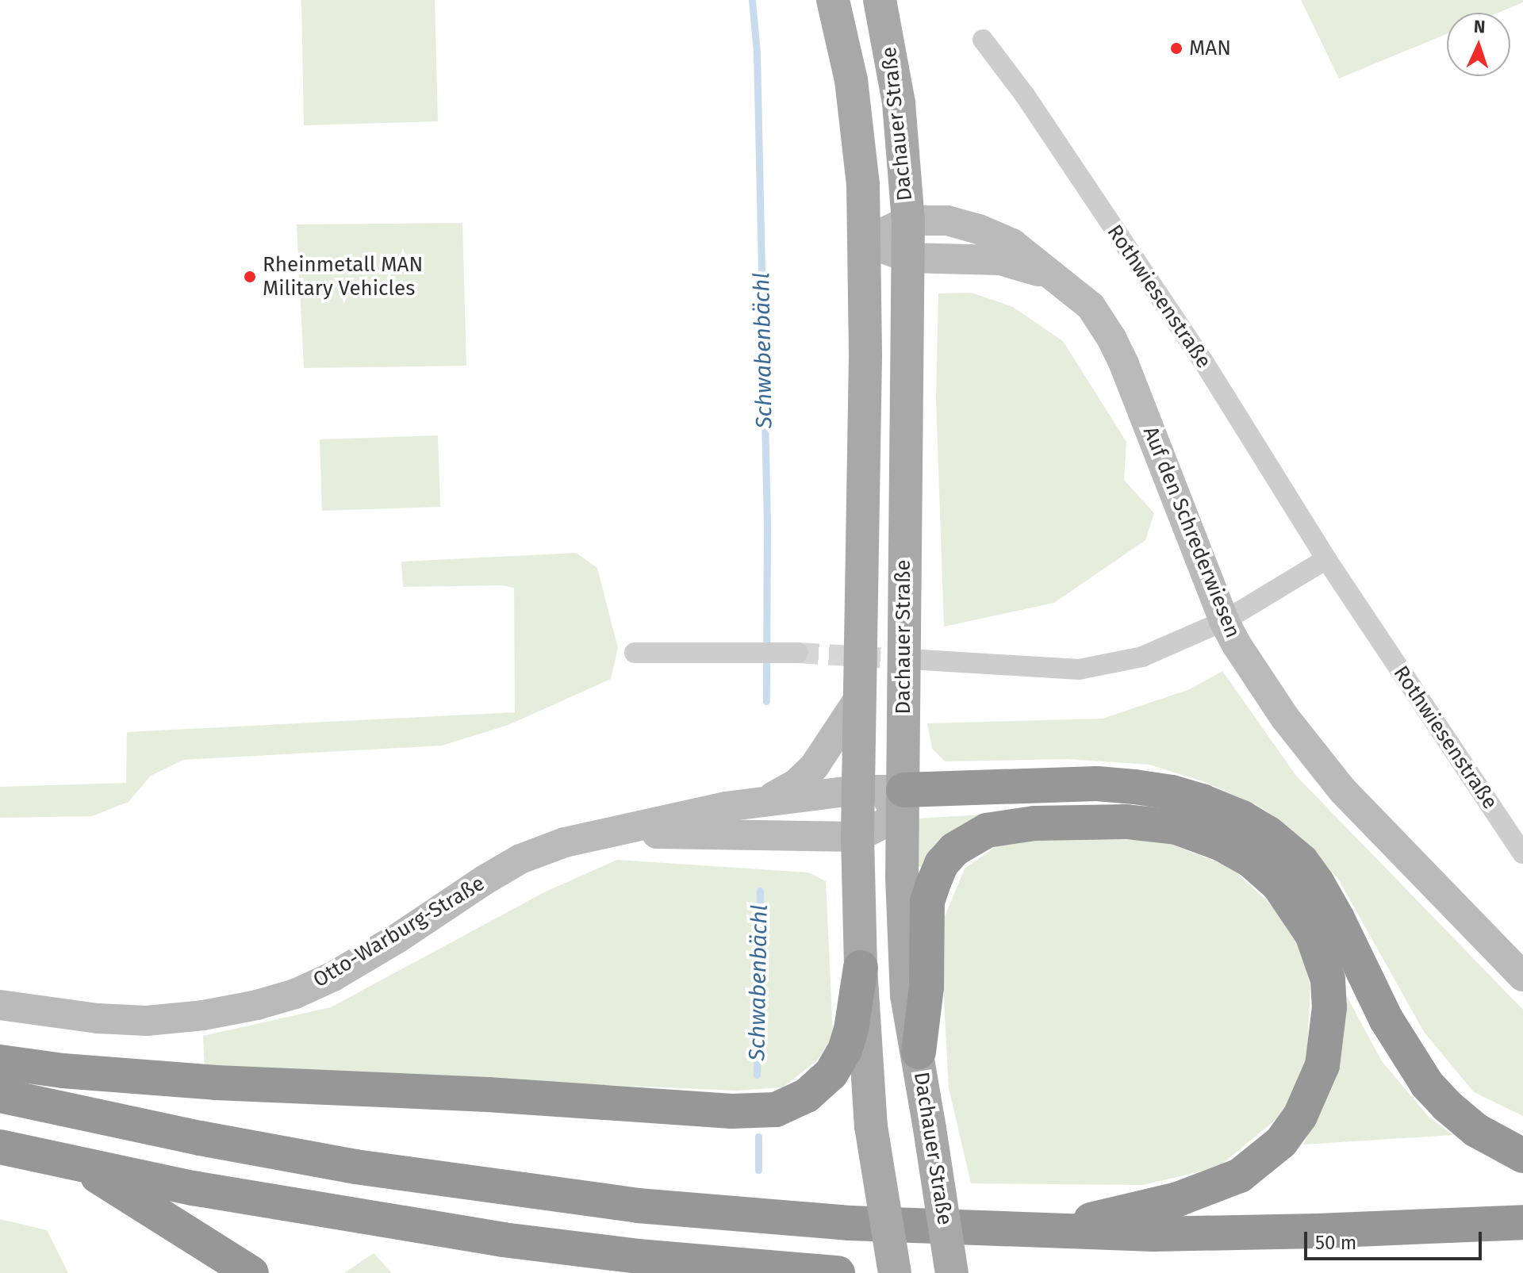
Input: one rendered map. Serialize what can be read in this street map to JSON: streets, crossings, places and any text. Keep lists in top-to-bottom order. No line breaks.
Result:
{"streets":{"main road":["Dachauer Straße","Auf den Schrederwiesen","Otto-Warburg-Straße"],"street":["Rothwiesenstraße"]},"crossings":[["Dachauer Straße","Auf den Schrederwiesen"],["Dachauer Straße","Otto-Warburg-Straße"]],"water":["Schwabenbächl"],"places":["MAN","Rheinmetall MAN Military Vehicles"],"scale_bar":"50 m","north":"top"}
